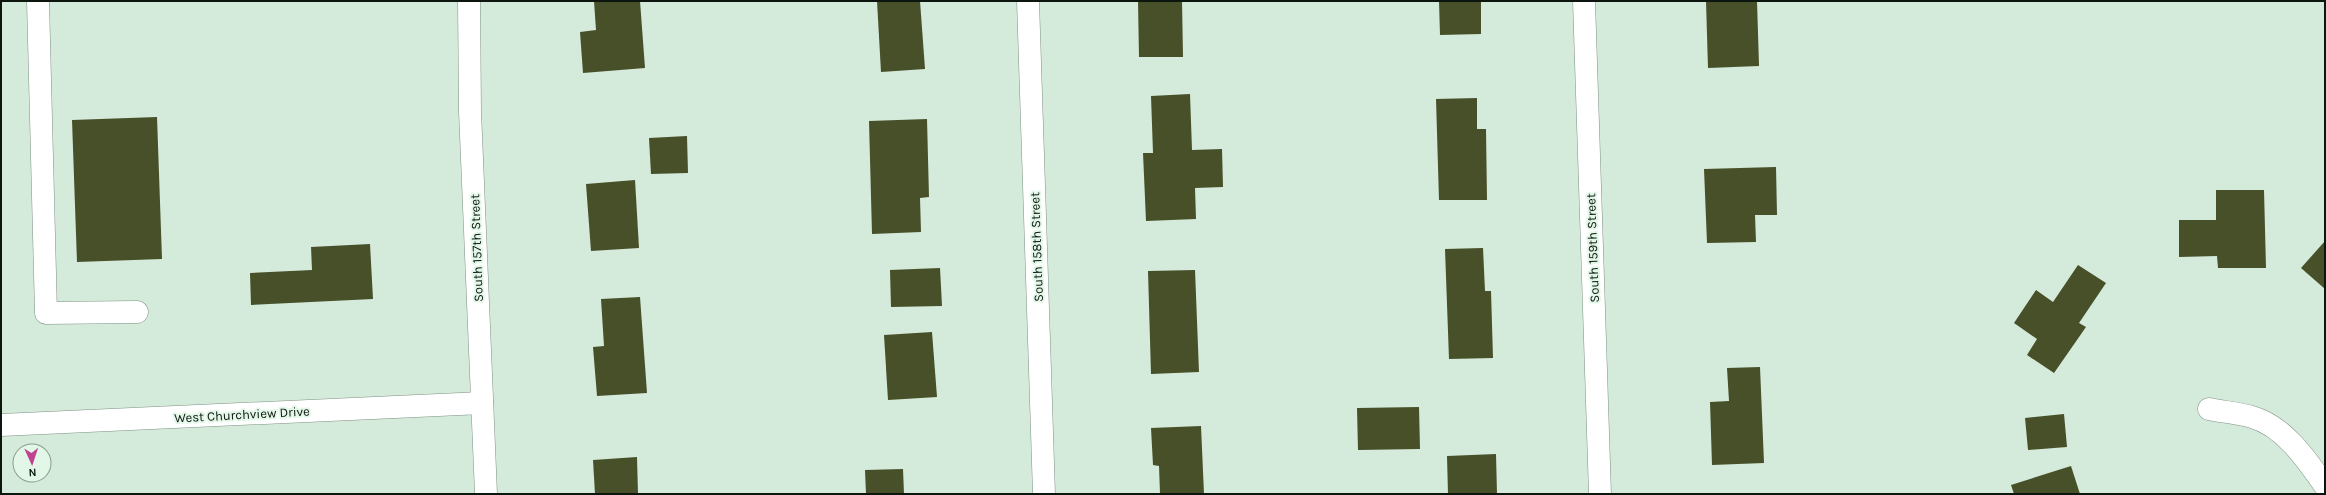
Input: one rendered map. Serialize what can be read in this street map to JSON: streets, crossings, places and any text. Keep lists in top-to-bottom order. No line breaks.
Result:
{"streets":{"street":["South 158th Street","South 157th Street","South 159th Street","West Churchview Drive"]},"crossings":[["South 157th Street","West Churchview Drive"]],"north":"bottom"}
